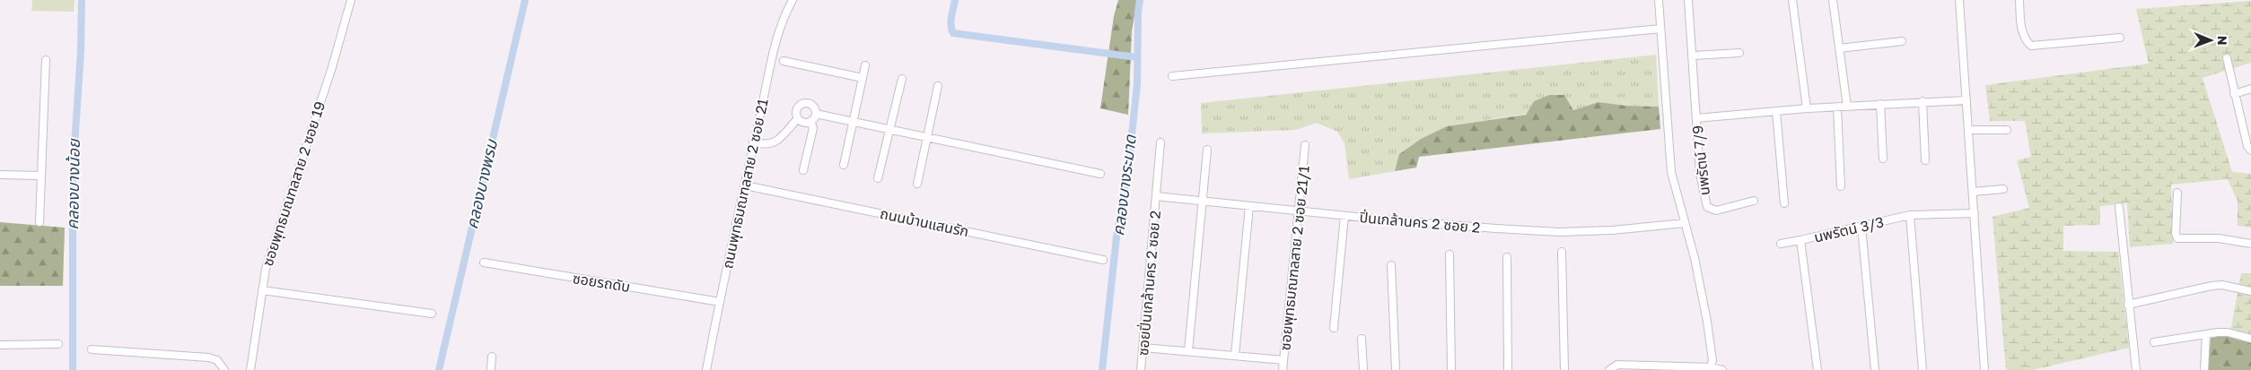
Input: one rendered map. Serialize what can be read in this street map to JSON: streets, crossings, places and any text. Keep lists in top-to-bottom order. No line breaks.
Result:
{"streets":{"street":["นพรัตน์ 7/9","ซอยพุทธมณฑลสาย 2 ซอย 19","ถนนพุทธมณฑลสาย 2 ซอย 21","ถนนบ้านแสนรัก","ปิ่นเกล้านคร 2 ซอย 2","นพรัตน์ 3/3","ซอยพุทธมณฑลสาย 2 ซอย 21/1","ซอยรถดับ","ซอยปิ่นเกล้านคร 2 ซอย 2"]},"crossings":[["ถนนพุทธมณฑลสาย 2 ซอย 21","ถนนบ้านแสนรัก"],["ถนนพุทธมณฑลสาย 2 ซอย 21","ซอยรถดับ"],["ปิ่นเกล้านคร 2 ซอย 2","ซอยพุทธมณฑลสาย 2 ซอย 21/1"],["ปิ่นเกล้านคร 2 ซอย 2","ซอยปิ่นเกล้านคร 2 ซอย 2"]],"water":["คลองบางน้อย","คลองบางพรม","คลองบางระมาด"],"north":"right"}
